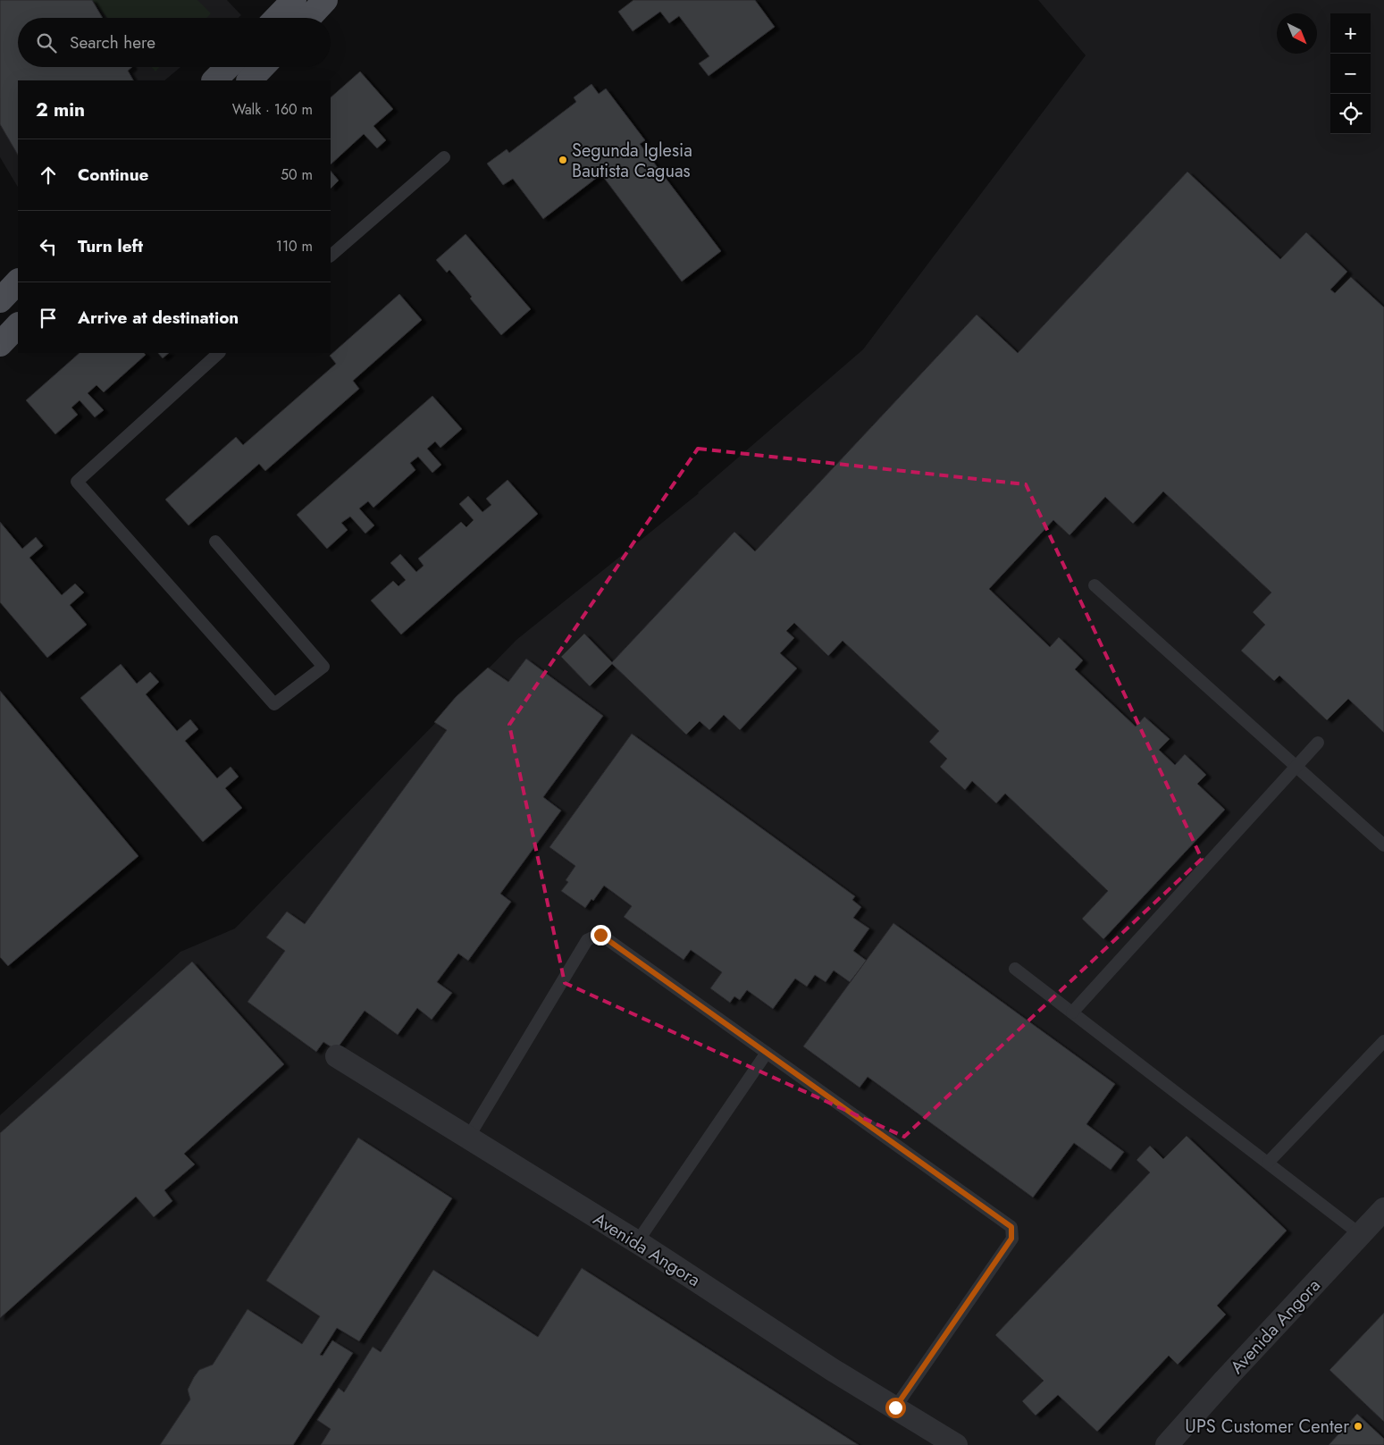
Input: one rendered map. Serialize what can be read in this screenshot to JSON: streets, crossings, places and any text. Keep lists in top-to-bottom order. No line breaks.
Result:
{"streets":{"street":["Avenida Angora"]},"places":["Segunda Iglesia Bautista Caguas","UPS Customer Center"],"north":"bottom right","page":{"map_buttons":["+","−"],"search":"Search here","heading":["2 min","Walk · 160 m"],"list":[["Continue","50 m"],["Turn left","110 m"],"Arrive at destination"]}}
